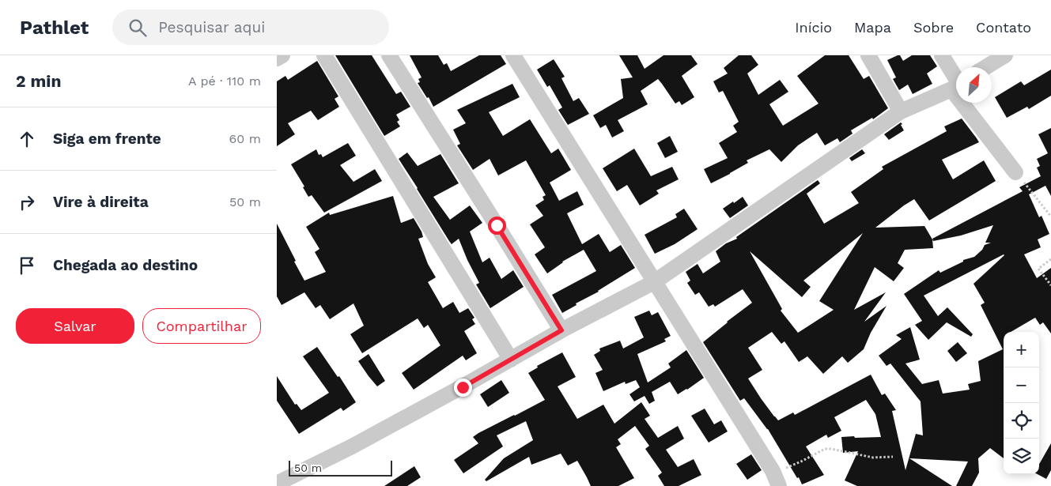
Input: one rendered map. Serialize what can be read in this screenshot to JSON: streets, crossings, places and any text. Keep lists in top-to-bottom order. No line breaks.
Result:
{"scale_bar":"50 m","north":"top right","page":{"header":"Pathlet","search":"Pesquisar aqui","nav":["Início","Mapa","Sobre","Contato"],"heading":["2 min","A pé · 110 m"],"list":[["Siga em frente","60 m"],["Vire à direita","50 m"],"Chegada ao destino"],"buttons":["Salvar","Compartilhar"],"map_buttons":["+","−"],"scale":"50 m"}}
